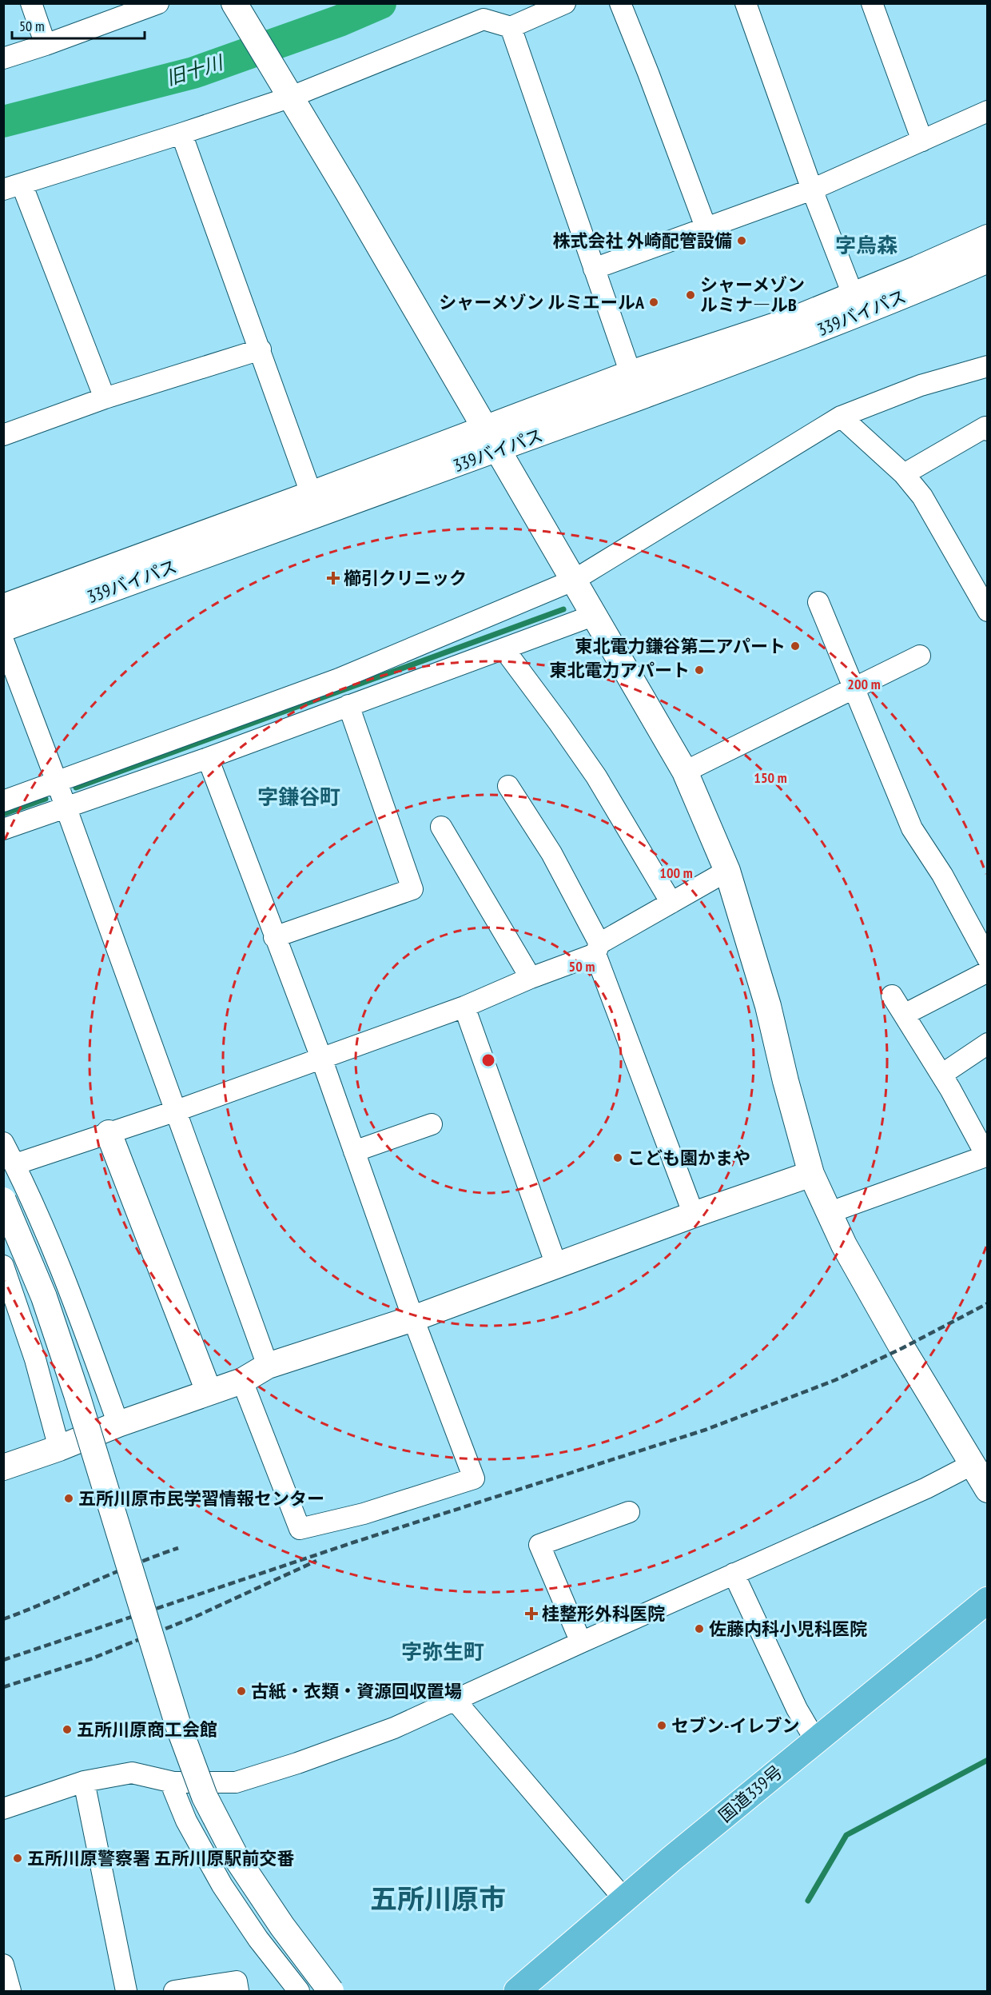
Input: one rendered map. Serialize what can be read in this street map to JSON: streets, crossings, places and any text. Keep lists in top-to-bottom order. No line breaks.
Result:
{"streets":{"highway":["国道339号"],"street":["339バイパス"]},"districts":["字烏森","字鎌谷町","字弥生町","五所川原市"],"water":["旧十川"],"places":{"other":["株式会社 外崎配管設備","シャーメゾン ルミナ―ルB","シャーメゾン ルミエールA","東北電力鎌谷第二アパート","東北電力アパート","こども園かまや","五所川原市民学習情報センター","佐藤内科小児科医院","古紙・衣類・資源回収置場","セブン-イレブン","五所川原商工会館","五所川原警察署 五所川原駅前交番"],"health":["櫛引クリニック","桂整形外科医院"]},"scale_bar":"50 m","rings":["200 m","150 m","100 m","50 m"]}
